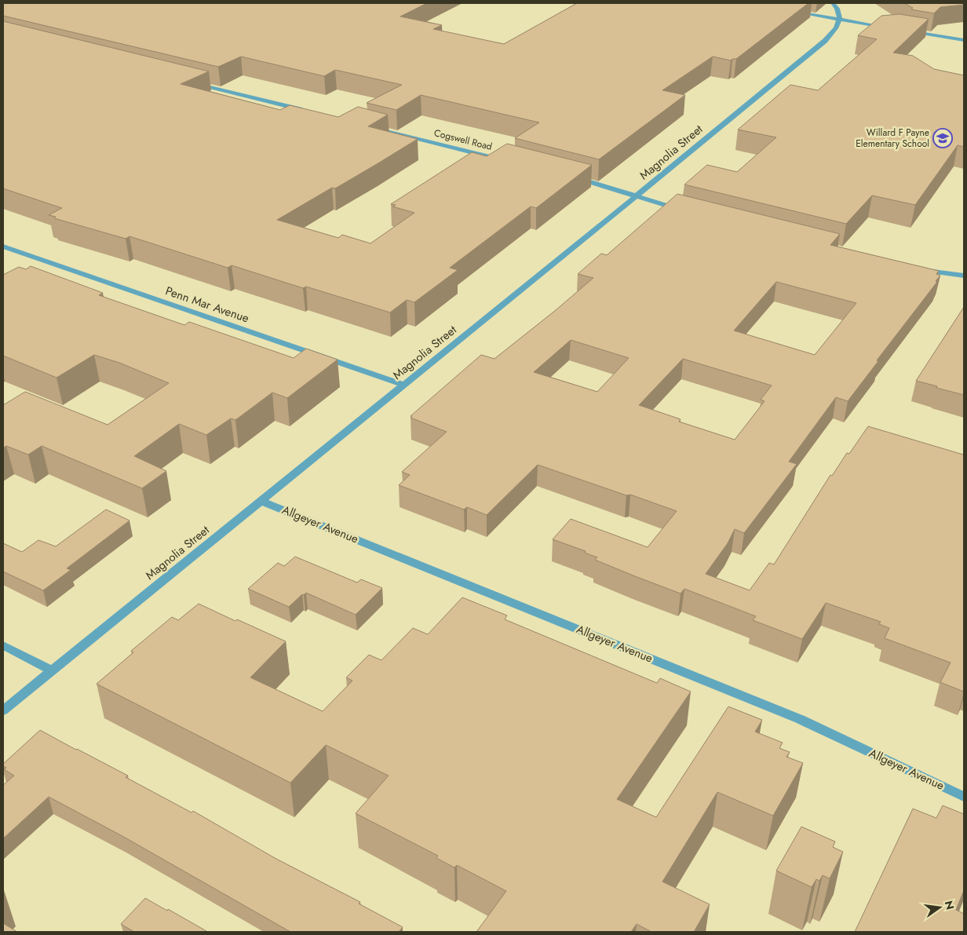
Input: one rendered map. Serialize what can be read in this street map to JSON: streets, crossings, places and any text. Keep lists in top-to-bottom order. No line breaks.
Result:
{"streets":{"street":["Cogswell Road","Magnolia Street","Penn Mar Avenue","Allgeyer Avenue"]},"crossings":[["Magnolia Street","Penn Mar Avenue"],["Magnolia Street","Allgeyer Avenue"]],"places":{"school or university":["Willard F Payne Elementary School"]},"north":"right"}
